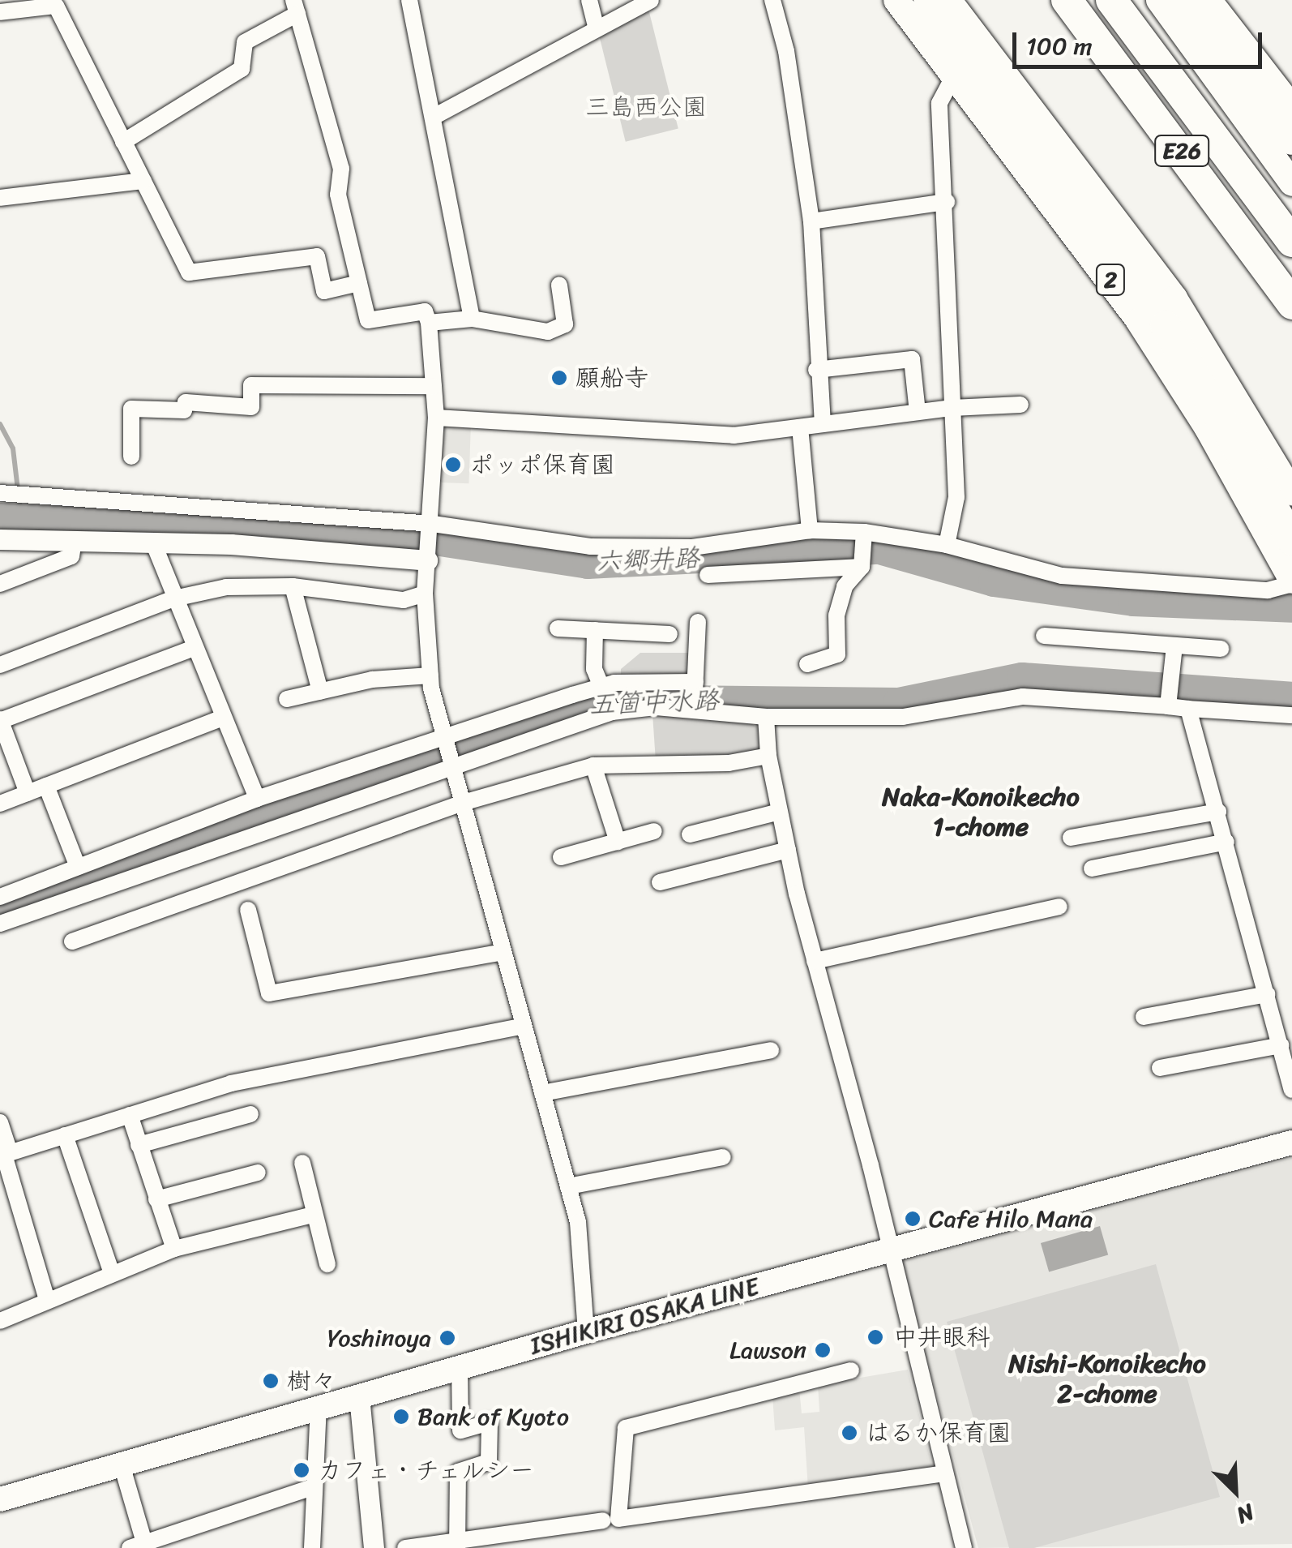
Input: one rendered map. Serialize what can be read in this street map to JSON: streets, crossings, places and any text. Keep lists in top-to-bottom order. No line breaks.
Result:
{"streets":{"highway":["E26"],"main road":["2","ISHIKIRI OSAKA LINE"]},"districts":["Naka-Konoikecho 1-chome","Nishi-Konoikecho 2-chome"],"water":["六郷井路","五箇中水路"],"parks":["三島西公園"],"places":["願船寺","ポッポ保育園","Cafe Hilo Mana","中井眼科","Yoshinoya","Lawson","樹々","Bank of Kyoto","はるか保育園","カフェ・チェルシー"],"scale_bar":"100 m","north":"bottom right"}
